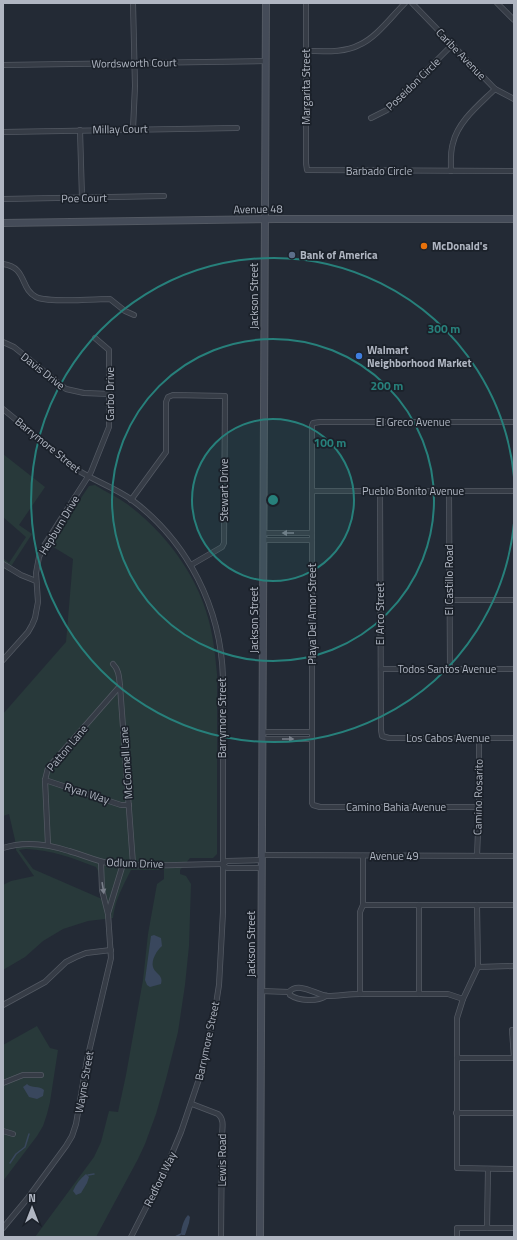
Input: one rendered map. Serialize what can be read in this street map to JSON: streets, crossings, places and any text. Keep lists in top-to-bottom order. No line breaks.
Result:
{"streets":{"main road":["Avenue 48","Jackson Street"],"street":["Caribe Avenue","Wordsworth Court","Poseidon Circle","Margarita Street","Millay Court","Barbado Circle","Poe Court","Davis Drive","Garbo Drive","El Greco Avenue","Barrymore Street","Stewart Drive","Pueblo Bonito Avenue","Hepburn Drive","El Castillo Road","Playa Del Amor Street","El Arco Street","Todos Santos Avenue","Los Cabos Avenue","Patton Lane","McConnell Lane","Ryan Way","Camino Rosarito","Camino Bahia Avenue","Avenue 49","Odlum Drive","Wayne Street","Lewis Road","Redford Way"]},"crossings":[["Caribe Avenue","Poseidon Circle"],["Wordsworth Court","Jackson Street"],["Margarita Street","Barbado Circle"],["Avenue 48","Jackson Street"],["Jackson Street","Avenue 49"],["Jackson Street","Odlum Drive"],["Davis Drive","Garbo Drive"],["Garbo Drive","Barrymore Street"],["Garbo Drive","Hepburn Drive"],["El Greco Avenue","Playa Del Amor Street"],["Barrymore Street","Stewart Drive"],["Barrymore Street","Hepburn Drive"],["Barrymore Street","Odlum Drive"],["Barrymore Street","Lewis Road"],["Barrymore Street","Redford Way"],["Pueblo Bonito Avenue","El Castillo Road"],["Pueblo Bonito Avenue","Playa Del Amor Street"],["Pueblo Bonito Avenue","El Arco Street"],["El Castillo Road","Todos Santos Avenue"],["Playa Del Amor Street","Camino Bahia Avenue"],["El Arco Street","Todos Santos Avenue"],["El Arco Street","Los Cabos Avenue"],["Los Cabos Avenue","Camino Rosarito"],["Patton Lane","McConnell Lane"],["Patton Lane","Ryan Way"],["Patton Lane","Odlum Drive"],["McConnell Lane","Ryan Way"],["McConnell Lane","Odlum Drive"],["Camino Rosarito","Camino Bahia Avenue"],["Camino Rosarito","Avenue 49"],["Avenue 49","Odlum Drive"],["Odlum Drive","Wayne Street"]],"places":["McDonald's","Bank of America","Walmart Neighborhood Market"],"north":"top","rings":["300 m","200 m","100 m"]}
